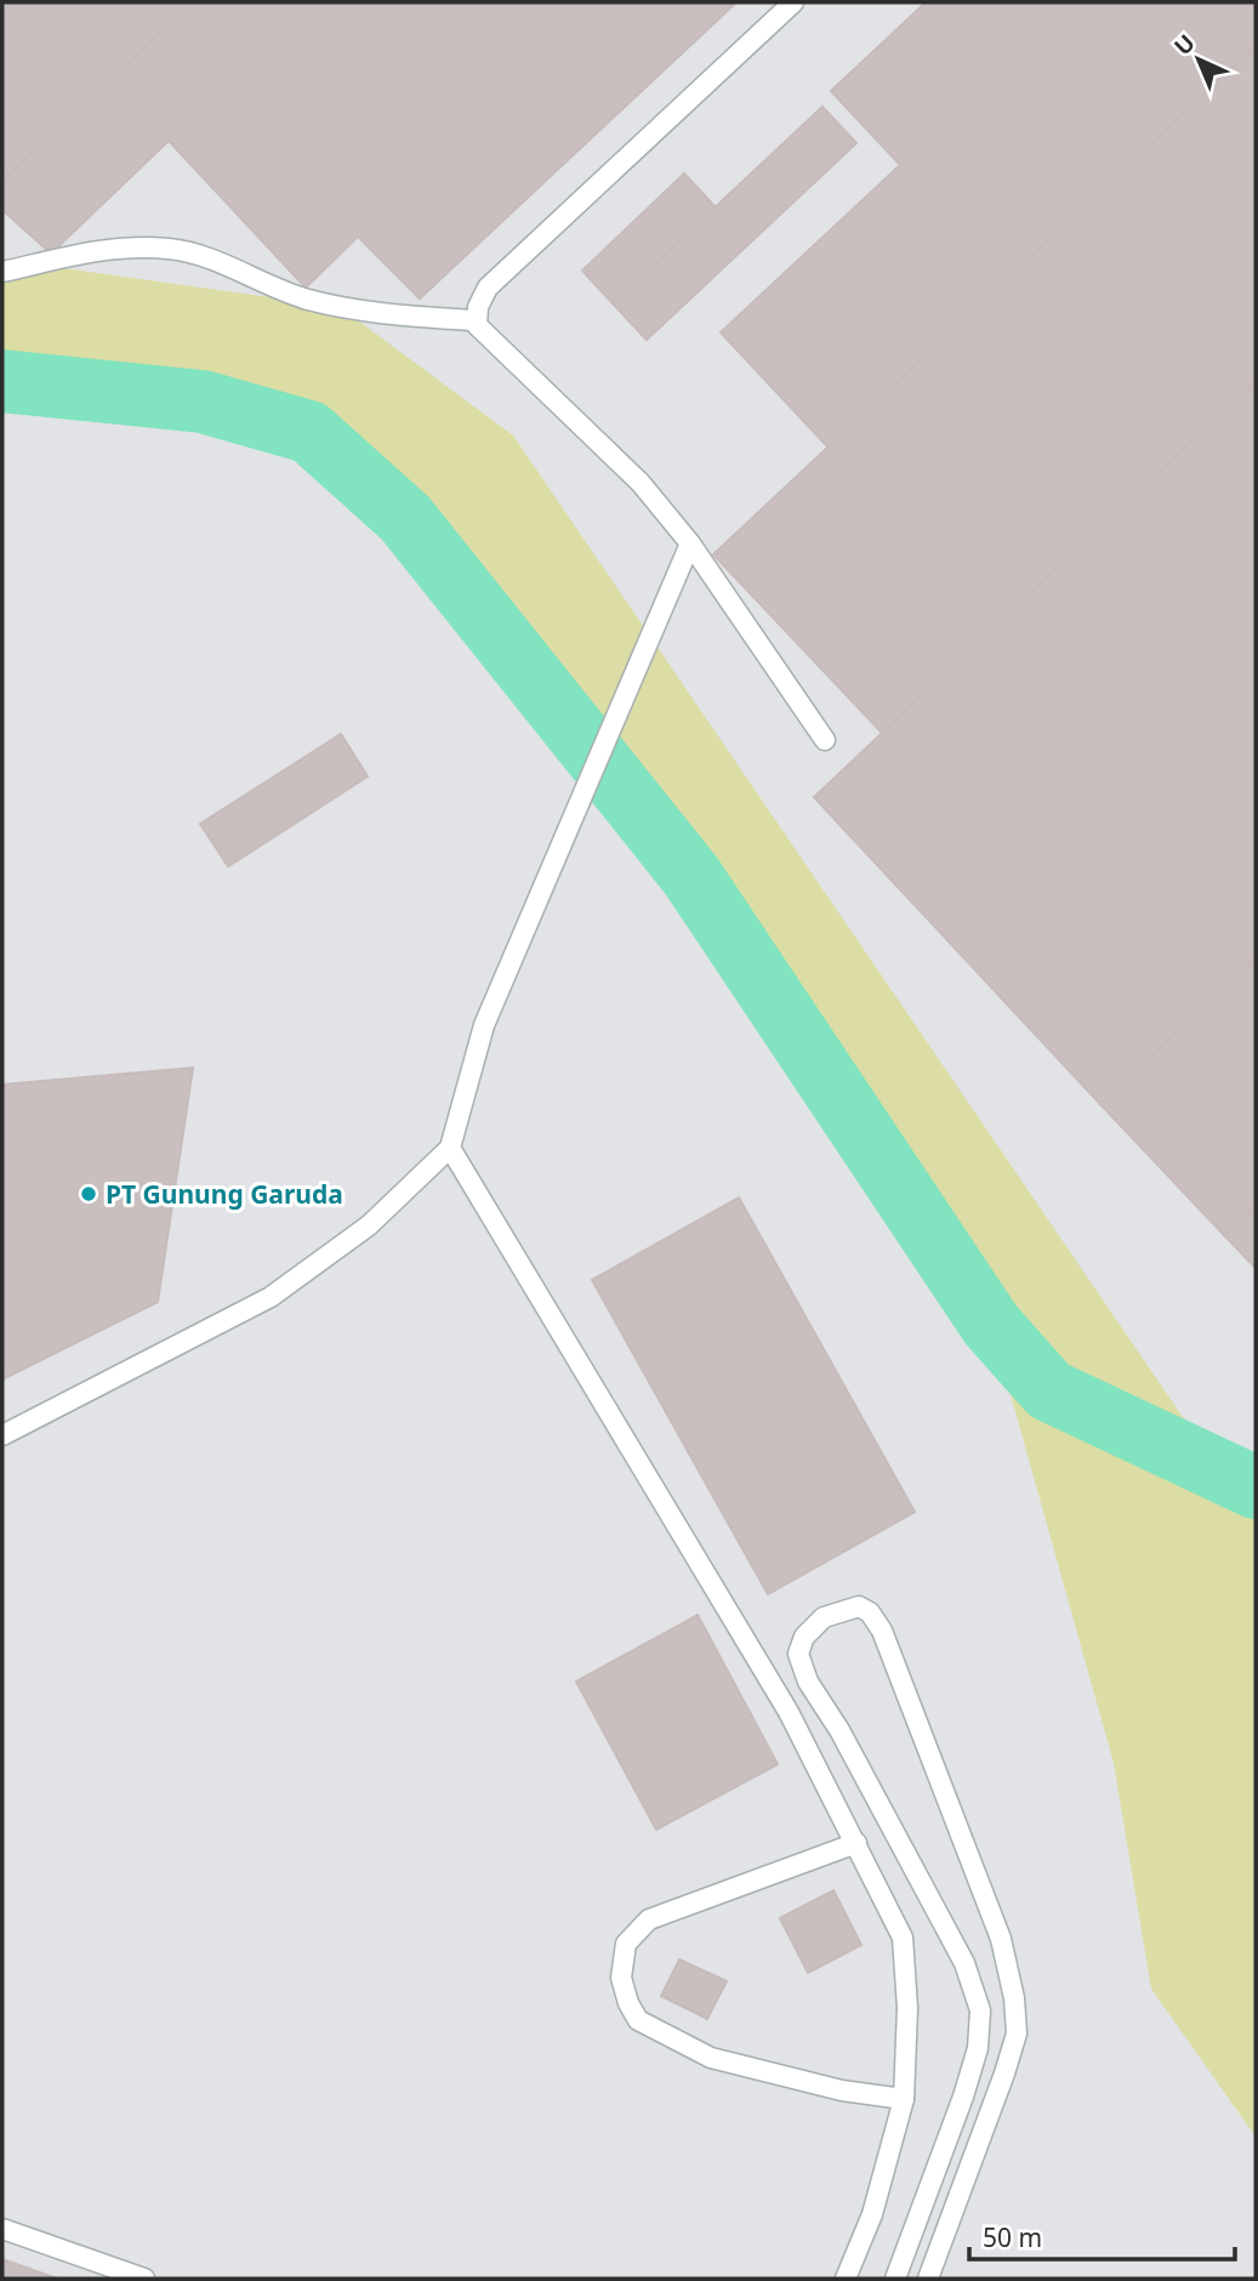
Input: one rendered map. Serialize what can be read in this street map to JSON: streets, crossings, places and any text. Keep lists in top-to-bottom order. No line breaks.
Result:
{"places":["PT Gunung Garuda"],"scale_bar":"50 m","north":"top left"}
